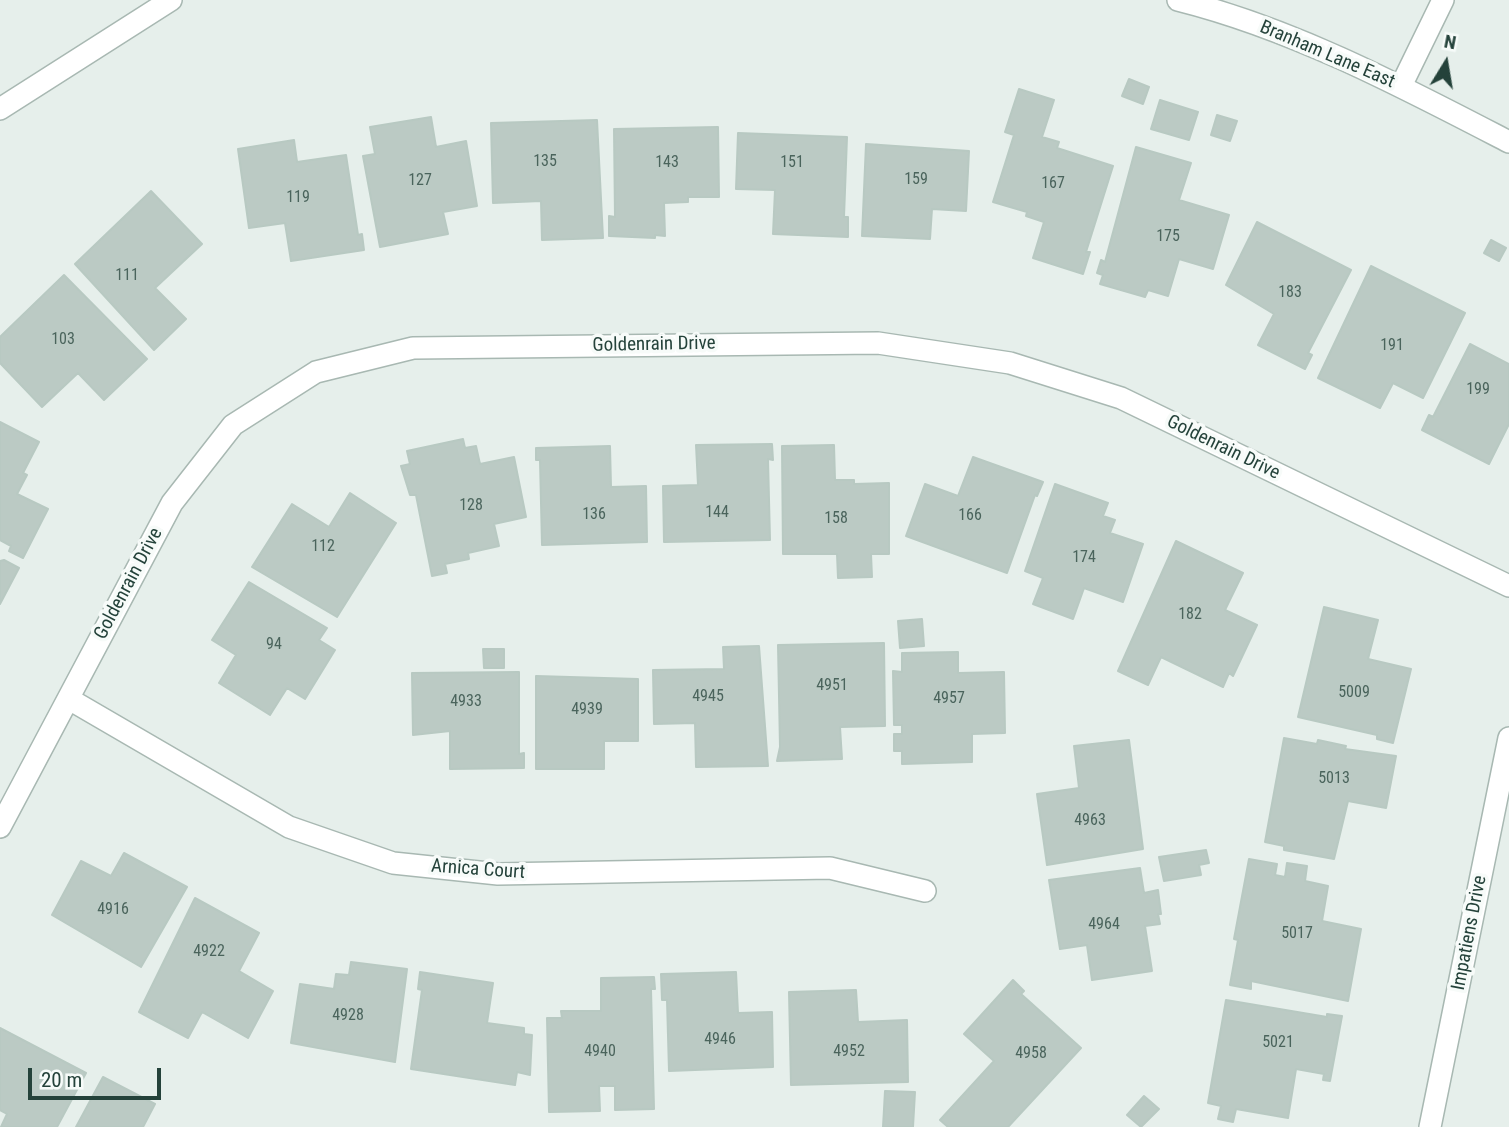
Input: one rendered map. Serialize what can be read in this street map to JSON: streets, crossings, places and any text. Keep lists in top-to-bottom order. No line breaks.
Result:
{"streets":{"street":["Branham Lane East","Goldenrain Drive","Arnica Court","Impatiens Drive"]},"crossings":[["Goldenrain Drive","Arnica Court"]],"house_numbers":["135","143","151","159","127","167","119","175","111","183","103","191","199","128","144","136","166","158","112","174","182","94","4951","5009","4945","4957","4933","4939","5013","4963","4916","4964","5017","4922","4928","4946","5021","4940","4952","4958"],"scale_bar":"20 m","north":"top"}
